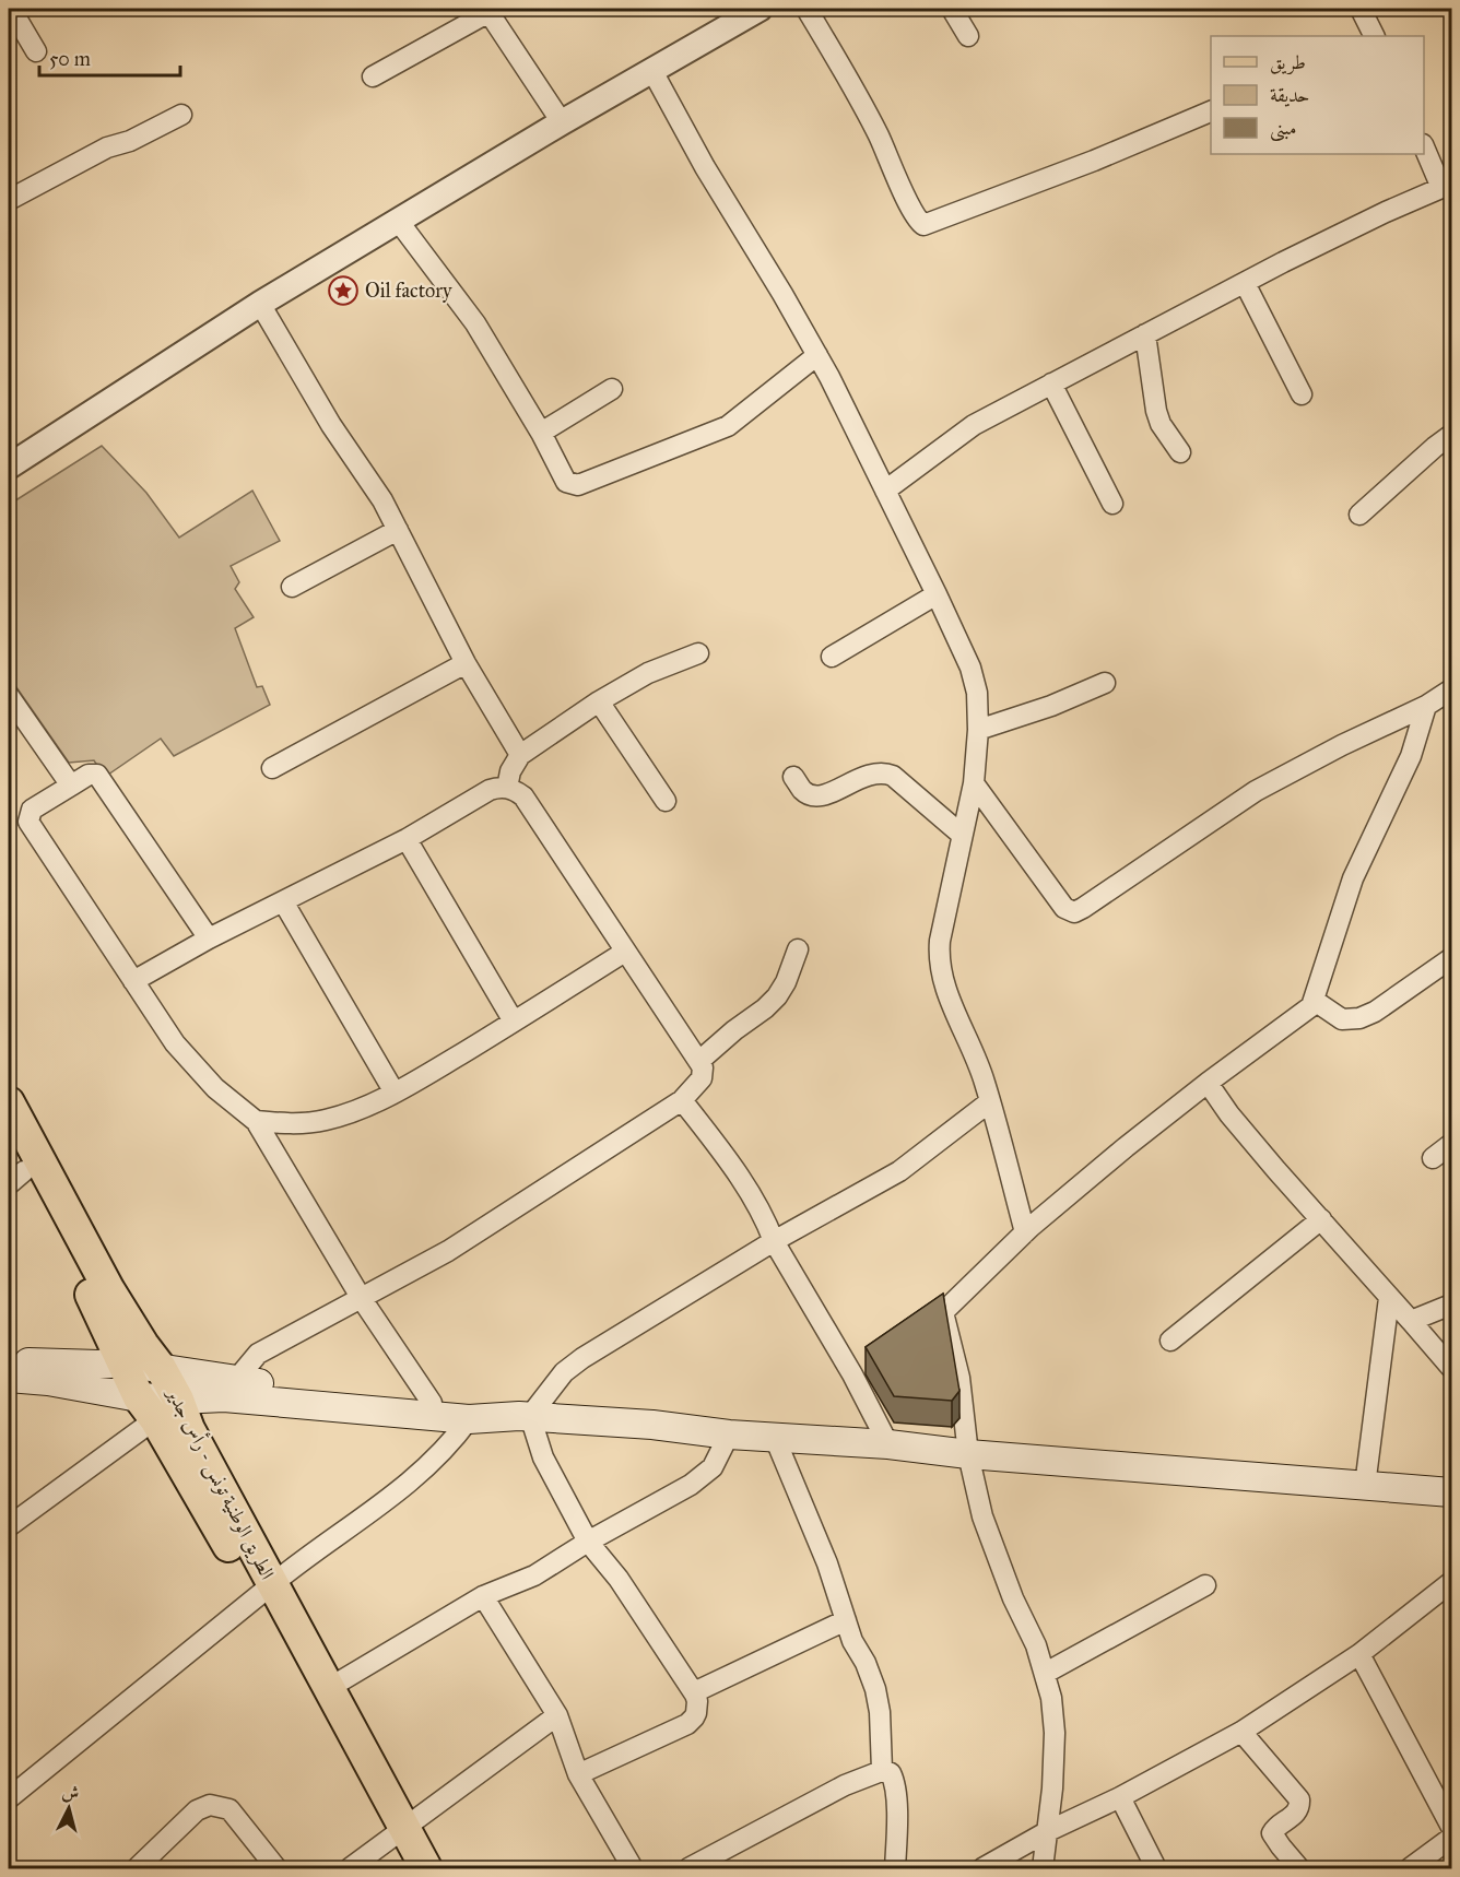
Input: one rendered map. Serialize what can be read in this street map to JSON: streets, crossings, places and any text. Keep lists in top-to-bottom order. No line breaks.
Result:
{"streets":{"main road":["الطريق الوطنية تونس - رأس جدير"]},"places":{"place":["Oil factory"]},"legend":["طريق","حديقة","مبنى"],"scale_bar":"50 m","north":"top"}
